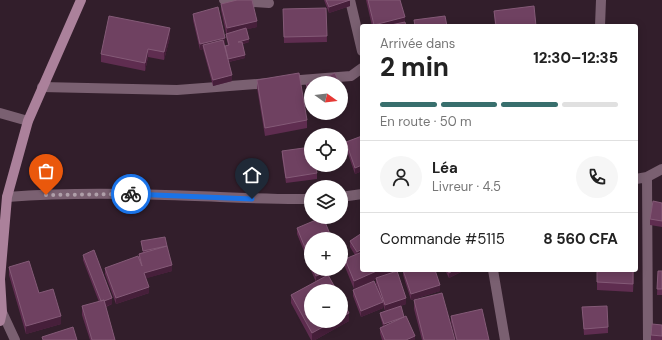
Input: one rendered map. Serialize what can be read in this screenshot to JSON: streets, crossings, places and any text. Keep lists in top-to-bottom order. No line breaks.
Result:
{"north":"right","page":{"heading":["2 min","Arrivée dans","12:30–12:35"],"panel":["Léa","Livreur · 4.5","Commande #5115","8 560 CFA"],"map_buttons":["+","−"],"bar":"En route · 50 m"}}
